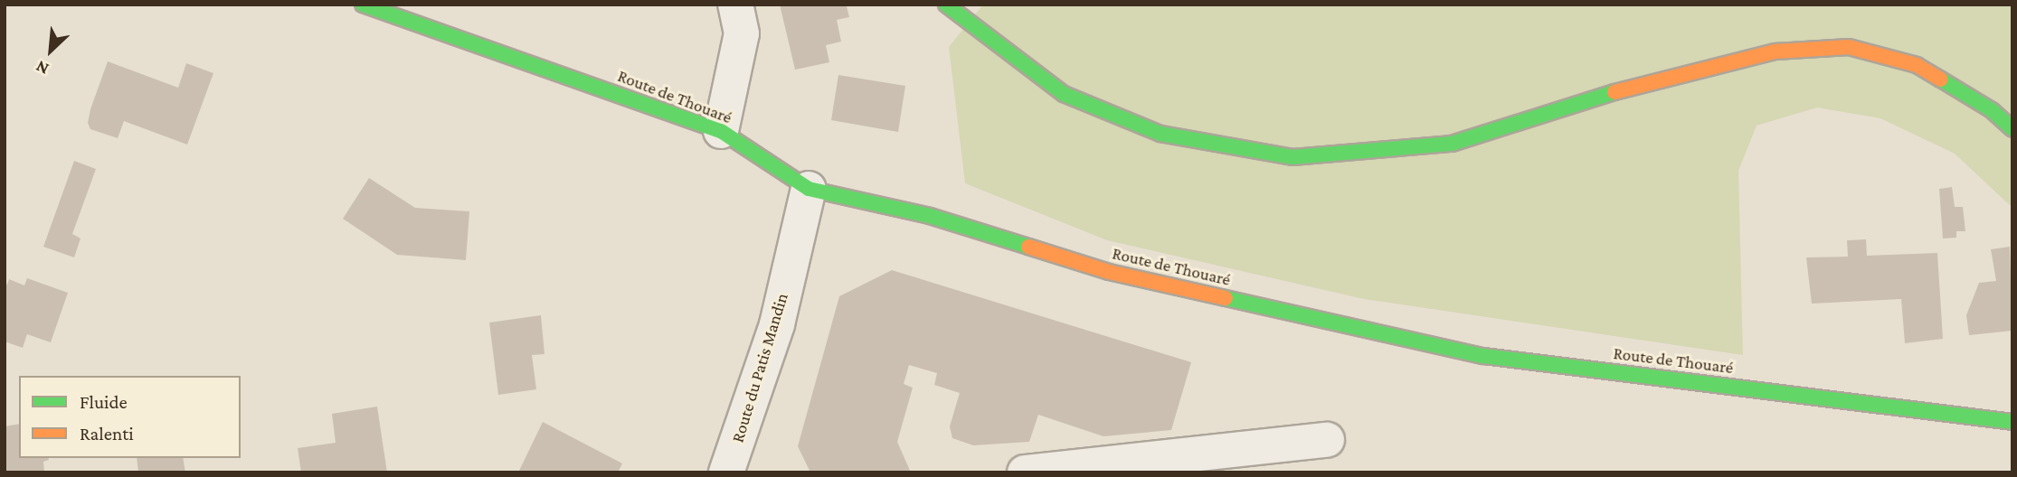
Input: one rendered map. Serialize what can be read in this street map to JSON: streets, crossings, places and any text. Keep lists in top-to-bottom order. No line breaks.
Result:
{"streets":{"street":["Route de Thouaré","Route du Patis Mandin"]},"crossings":[["Route de Thouaré","Route du Patis Mandin"]],"legend":["Fluide","Ralenti"],"north":"bottom left"}
